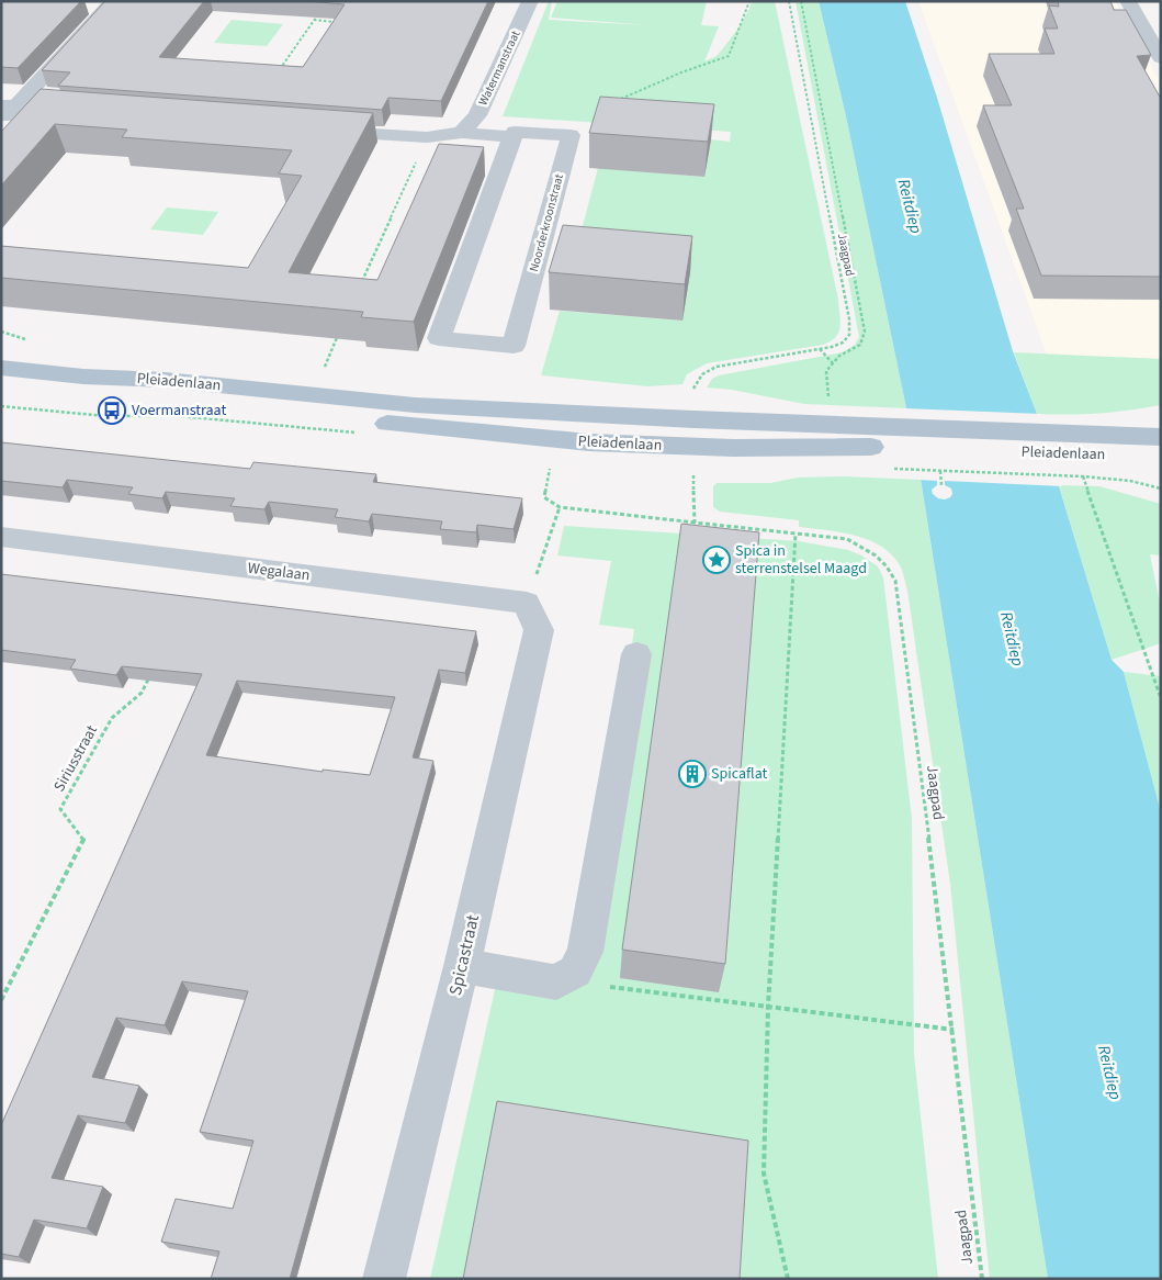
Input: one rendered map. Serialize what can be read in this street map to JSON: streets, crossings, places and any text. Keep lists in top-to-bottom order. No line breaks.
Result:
{"streets":{"main road":["Pleiadenlaan"],"street":["Watermanstraat","Noorderkroonstraat","Wegalaan","Spicastraat"],"path":["Jaagpad","Siriusstraat"]},"crossings":[["Wegalaan","Spicastraat"]],"water":["Reitdiep"],"places":{"bus stop":["Voermanstraat"],"place":["Spica in sterrenstelsel Maagd"],"building":["Spicaflat"]}}
